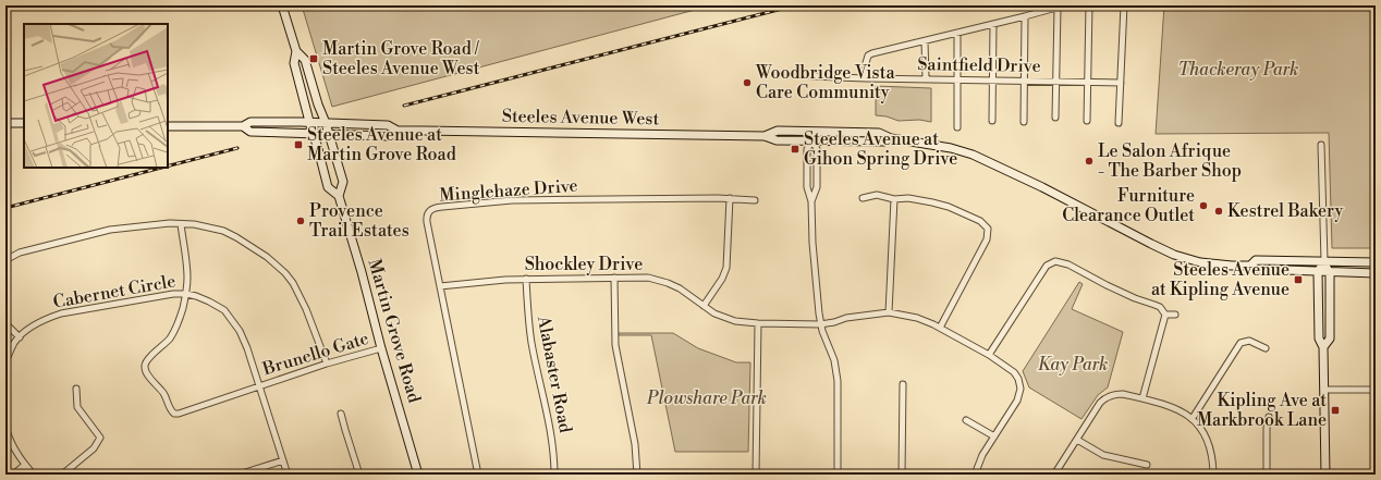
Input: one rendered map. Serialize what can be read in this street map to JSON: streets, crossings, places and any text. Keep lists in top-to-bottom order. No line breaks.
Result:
{"streets":{"main road":["Steeles Avenue West","Martin Grove Road"],"street":["Saintfield Drive","Minglehaze Drive","Shockley Drive","Cabernet Circle","Brunello Gate","Alabaster Road"]},"crossings":[["Steeles Avenue West","Martin Grove Road"],["Minglehaze Drive","Shockley Drive"],["Shockley Drive","Alabaster Road"],["Cabernet Circle","Brunello Gate"],["Martin Grove Road","Brunello Gate"]],"parks":["Thackeray Park","Kay Park","Plowshare Park"],"places":{"transit":["Martin Grove Road / Steeles Avenue West","Steeles Avenue at Martin Grove Road","Steeles Avenue at Gihon Spring Drive","Steeles Avenue at Kipling Avenue","Kipling Ave at Markbrook Lane"],"other":["Woodbridge Vista Care Community","Le Salon Afrique - The Barber Shop","Furniture Clearance Outlet","Kestrel Bakery","Provence Trail Estates"]}}
